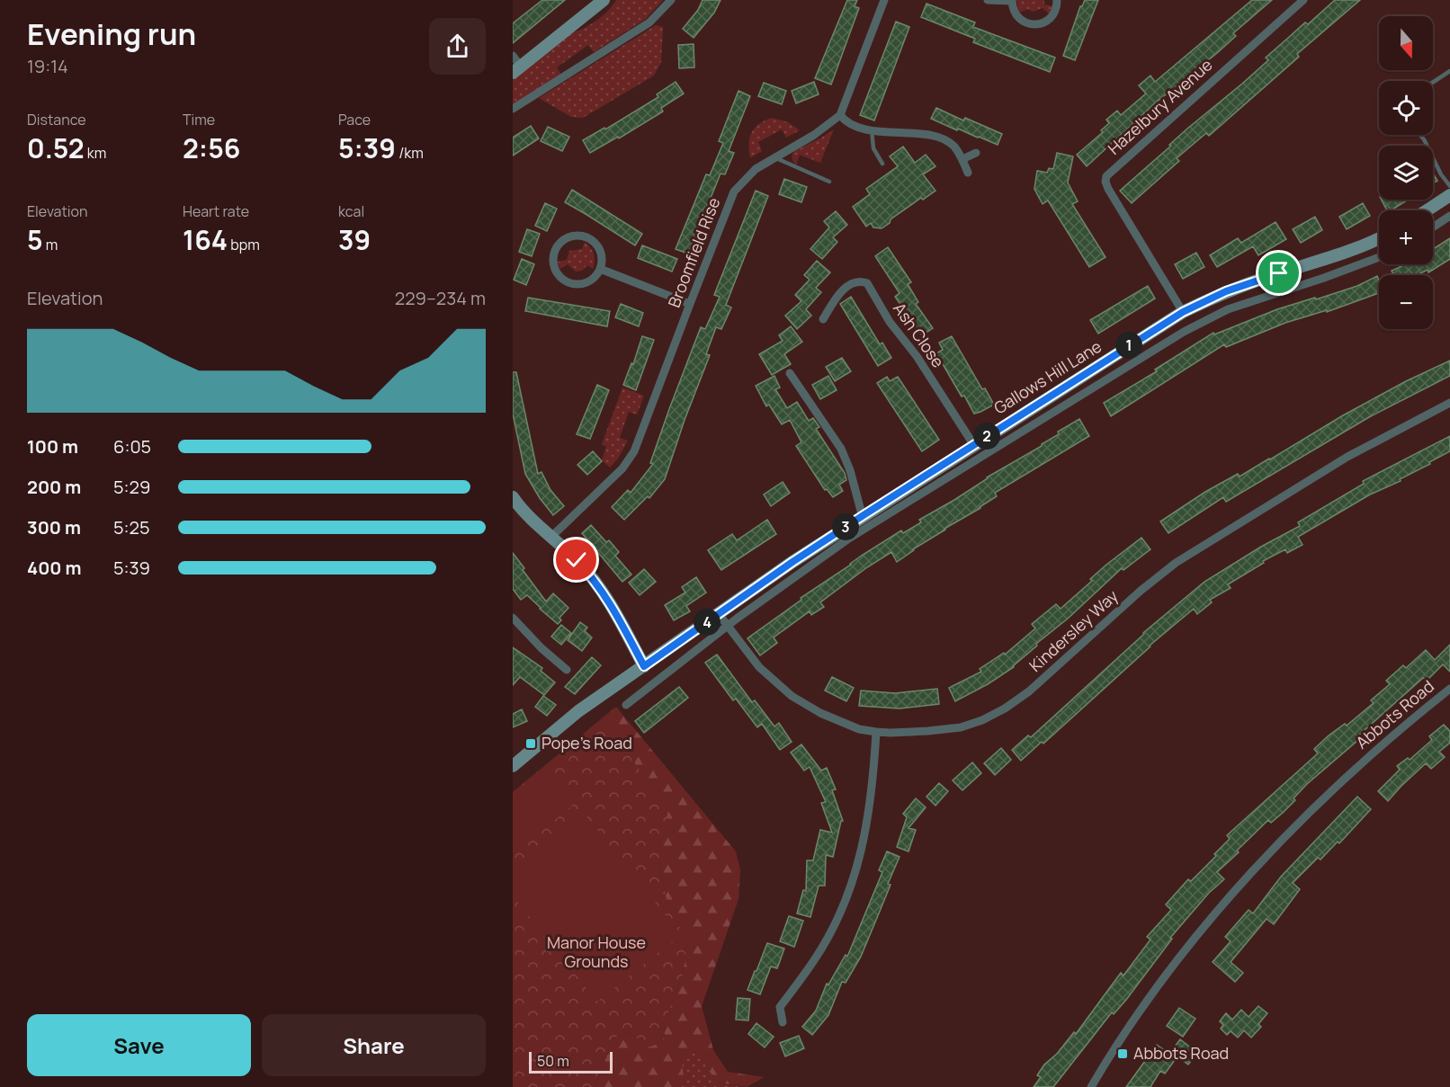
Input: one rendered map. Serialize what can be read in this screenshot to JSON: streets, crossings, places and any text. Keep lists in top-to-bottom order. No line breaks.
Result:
{"streets":{"street":["Hazelbury Avenue","Broomfield Rise","Ash Close","Gallows Hill Lane","Kindersley Way","Abbots Road"]},"crossings":[["Hazelbury Avenue","Gallows Hill Lane"],["Ash Close","Gallows Hill Lane"],["Gallows Hill Lane","Kindersley Way"]],"parks":["Manor House Grounds"],"places":{"transit":["Pope's Road","Abbots Road"]},"scale_bar":"50 m","north":"bottom","page":{"heading":["Evening run","19:14"],"map_buttons":["+","−"],"stats":[["Distance","0.52 km"],["Time","2:56"],["Pace","5:39 /km"],["Elevation","5 m"],["Heart rate","164 bpm"],["kcal","39"]],"chart":["Elevation","229–234 m"],"pins":["1","2","3","4"],"list":[{"name":"100 m","note":"6:05"},{"name":"200 m","note":"5:29"},{"name":"300 m","note":"5:25"},{"name":"400 m","note":"5:39"}],"buttons":["Save","Share"],"scale":"50 m"}}
